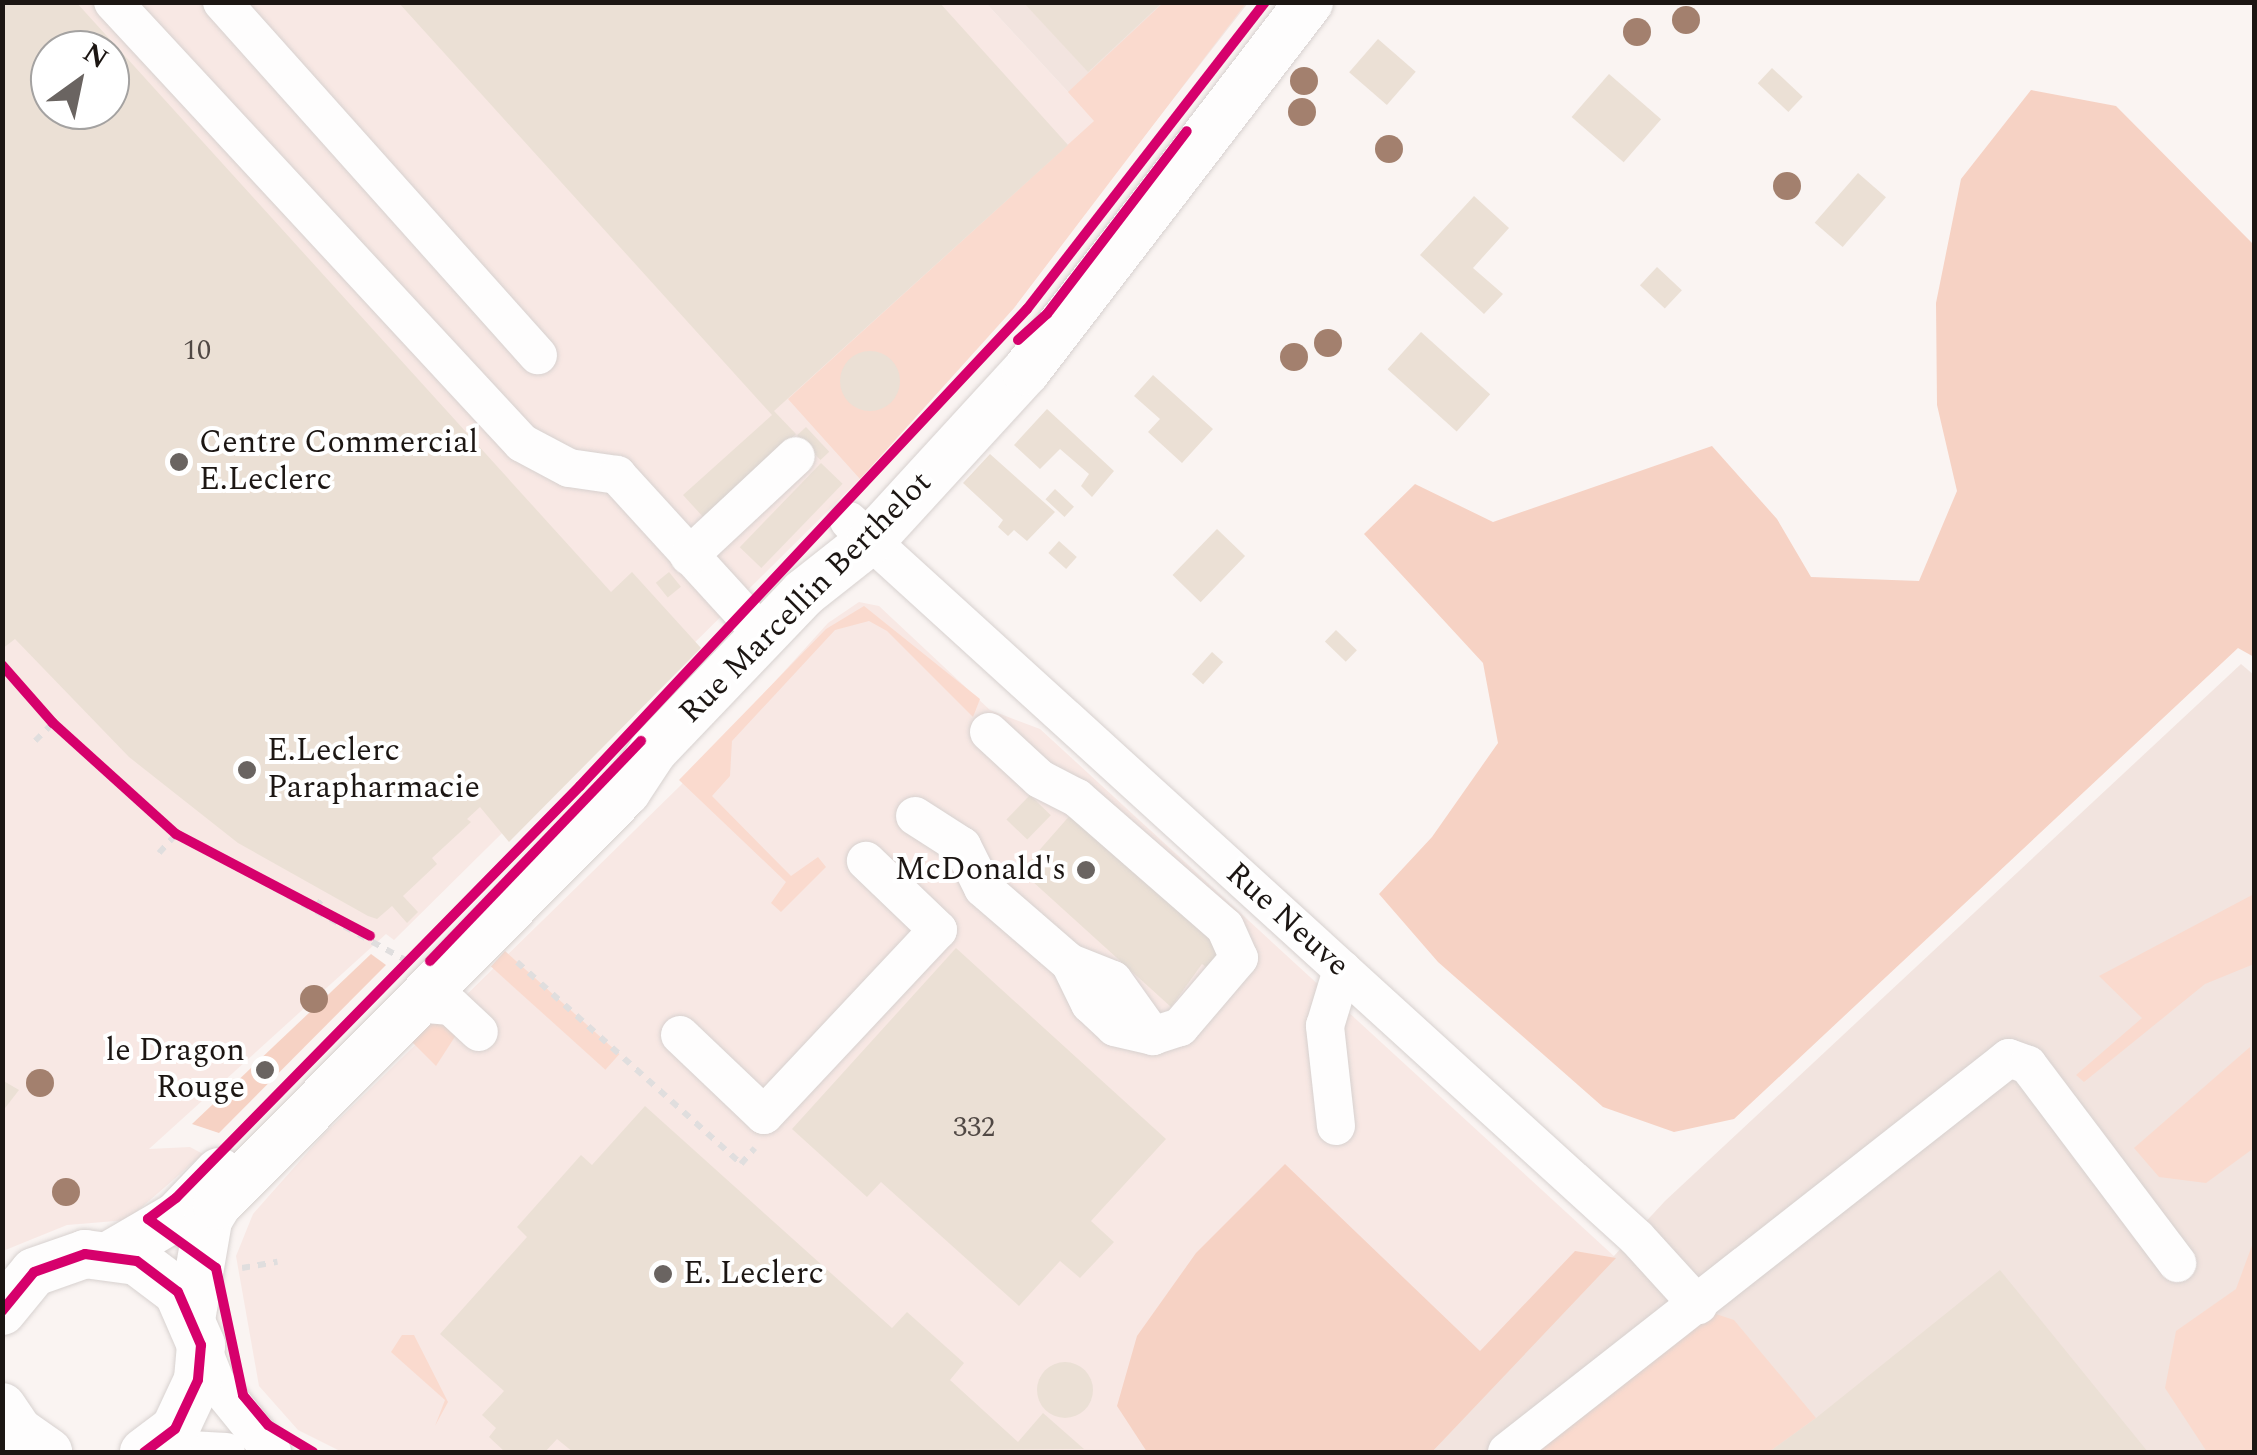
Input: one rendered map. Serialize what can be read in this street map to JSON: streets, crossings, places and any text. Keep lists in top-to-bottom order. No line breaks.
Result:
{"streets":{"main road":["Rue Marcellin Berthelot"],"street":["Rue Neuve"]},"crossings":[["Rue Marcellin Berthelot","Rue Neuve"]],"places":["Centre Commercial E.Leclerc","E.Leclerc Parapharmacie","McDonald's","le Dragon Rouge","E. Leclerc"],"house_numbers":["10","332"],"north":"top right"}
